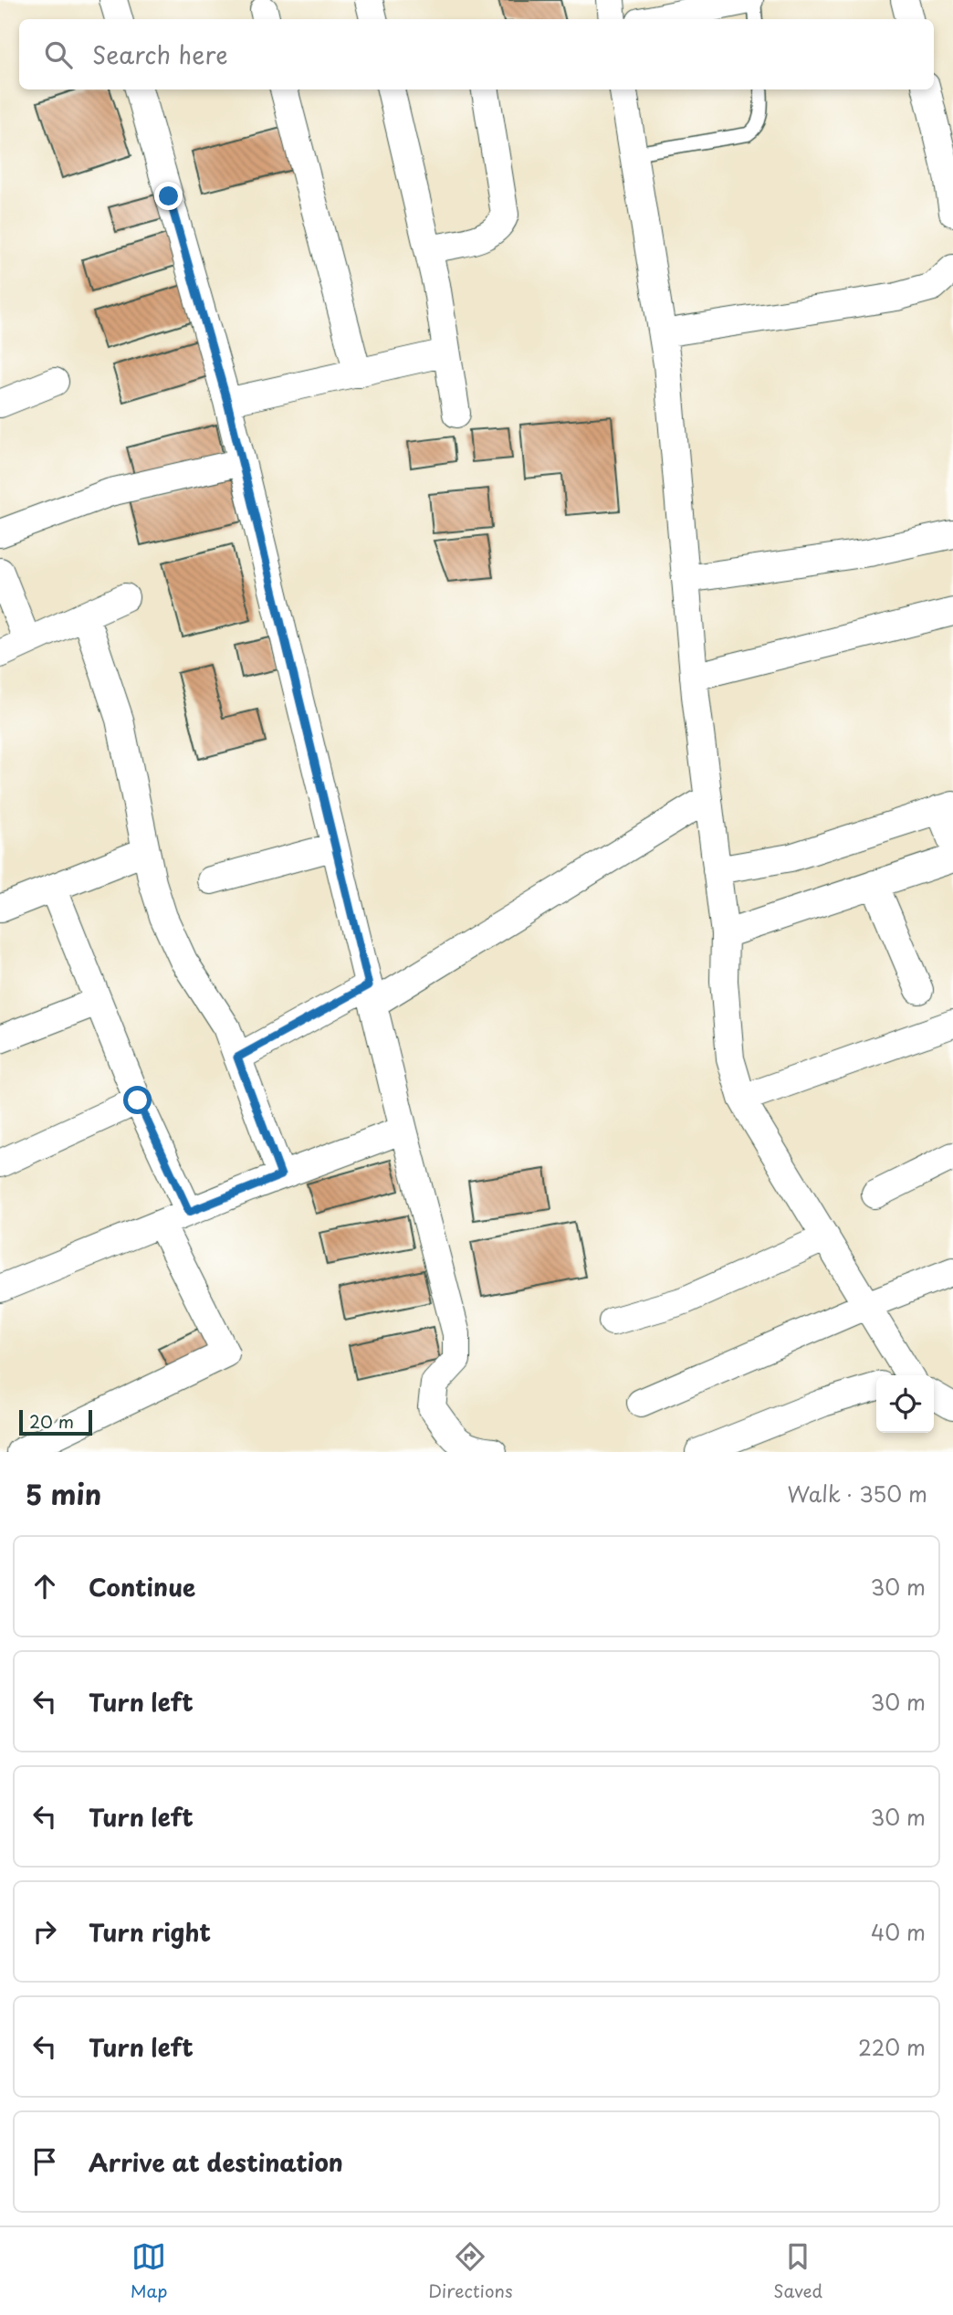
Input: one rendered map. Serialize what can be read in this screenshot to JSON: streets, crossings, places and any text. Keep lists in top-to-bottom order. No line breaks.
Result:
{"scale_bar":"20 m","page":{"search":"Search here","scale":"20 m","heading":["5 min","Walk · 350 m"],"list":[["Continue","30 m"],["Turn left","30 m"],["Turn left","30 m"],["Turn right","40 m"],["Turn left","220 m"],"Arrive at destination"],"nav":["Map","Directions","Saved"]}}
